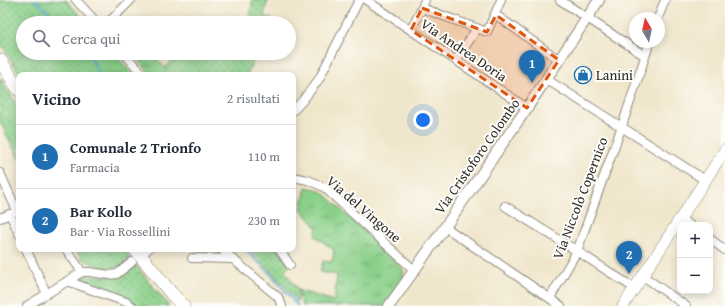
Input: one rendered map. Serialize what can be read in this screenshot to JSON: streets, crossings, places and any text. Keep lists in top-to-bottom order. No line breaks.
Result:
{"streets":{"street":["Via Andrea Doria","Via Cristoforo Colombo","Via Niccolò Copernico","Via del Vingone"]},"crossings":[["Via Andrea Doria","Via Cristoforo Colombo"],["Via Cristoforo Colombo","Via del Vingone"]],"places":{"shop":["Lanini"]},"north":"top","page":{"search":"Cerca qui","pins":["1","2"],"heading":["Vicino","2 risultati"],"list":[{"mark":"1","name":"Comunale 2 Trionfo","note":"Farmacia","value":"110 m"},{"mark":"2","name":"Bar Kollo","note":"Bar · Via Rossellini","value":"230 m"}],"map_buttons":["+","−"]}}
